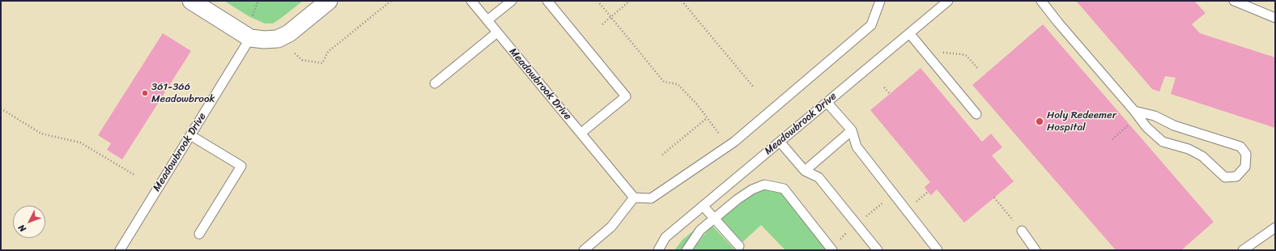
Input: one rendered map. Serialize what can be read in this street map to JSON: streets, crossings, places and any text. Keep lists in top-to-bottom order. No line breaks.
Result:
{"streets":{"lane":["Meadowbrook Drive"]},"places":["361-366 Meadowbrook","Holy Redeemer Hospital"],"north":"bottom left"}
